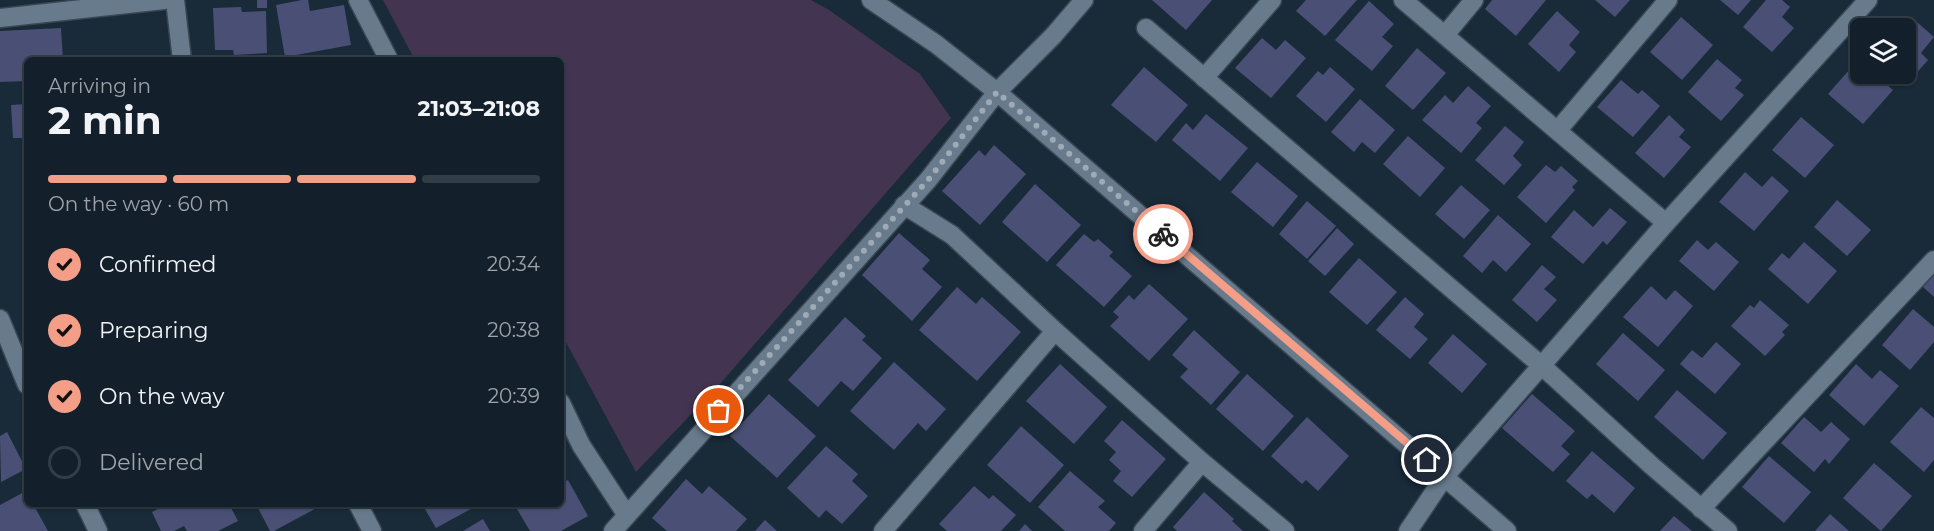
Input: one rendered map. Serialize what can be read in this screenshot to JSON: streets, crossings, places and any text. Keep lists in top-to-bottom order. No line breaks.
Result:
{"page":{"heading":["2 min","Arriving in","21:03–21:08"],"bar":"On the way · 60 m","list":[["Confirmed","20:34"],["Preparing","20:38"],["On the way","20:39"],"Delivered"]}}
